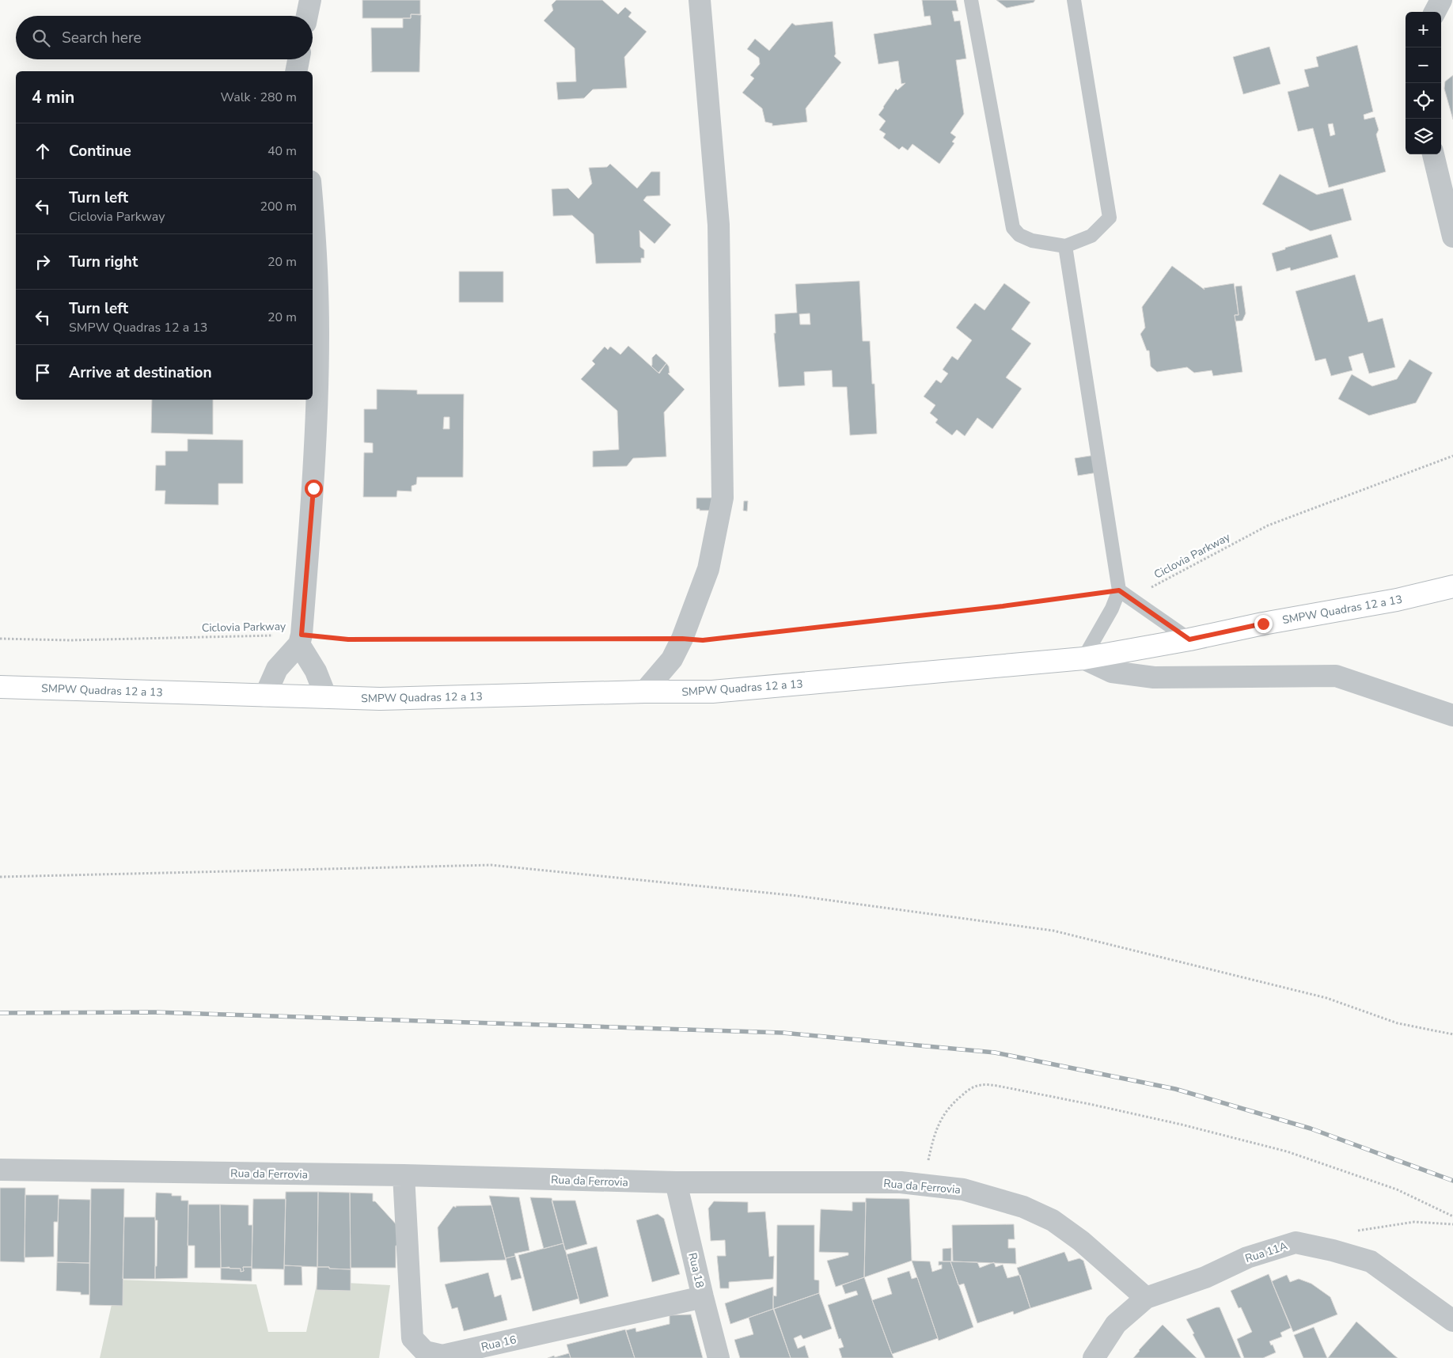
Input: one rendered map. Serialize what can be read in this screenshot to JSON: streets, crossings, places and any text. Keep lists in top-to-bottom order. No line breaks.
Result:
{"streets":{"street":["SMPW Quadras 12 a 13","Rua da Ferrovia","Rua 11A","Rua 18","Rua 16"],"path":["Ciclovia Parkway"]},"crossings":[["Rua da Ferrovia","Rua 11A"],["Rua da Ferrovia","Rua 18"],["Rua da Ferrovia","Rua 16"],["Rua 18","Rua 16"]],"page":{"map_buttons":["+","−"],"search":"Search here","heading":["4 min","Walk · 280 m"],"list":[["Continue","40 m"],["Turn left","Ciclovia Parkway","200 m"],["Turn right","20 m"],["Turn left","SMPW Quadras 12 a 13","20 m"],"Arrive at destination"]}}
